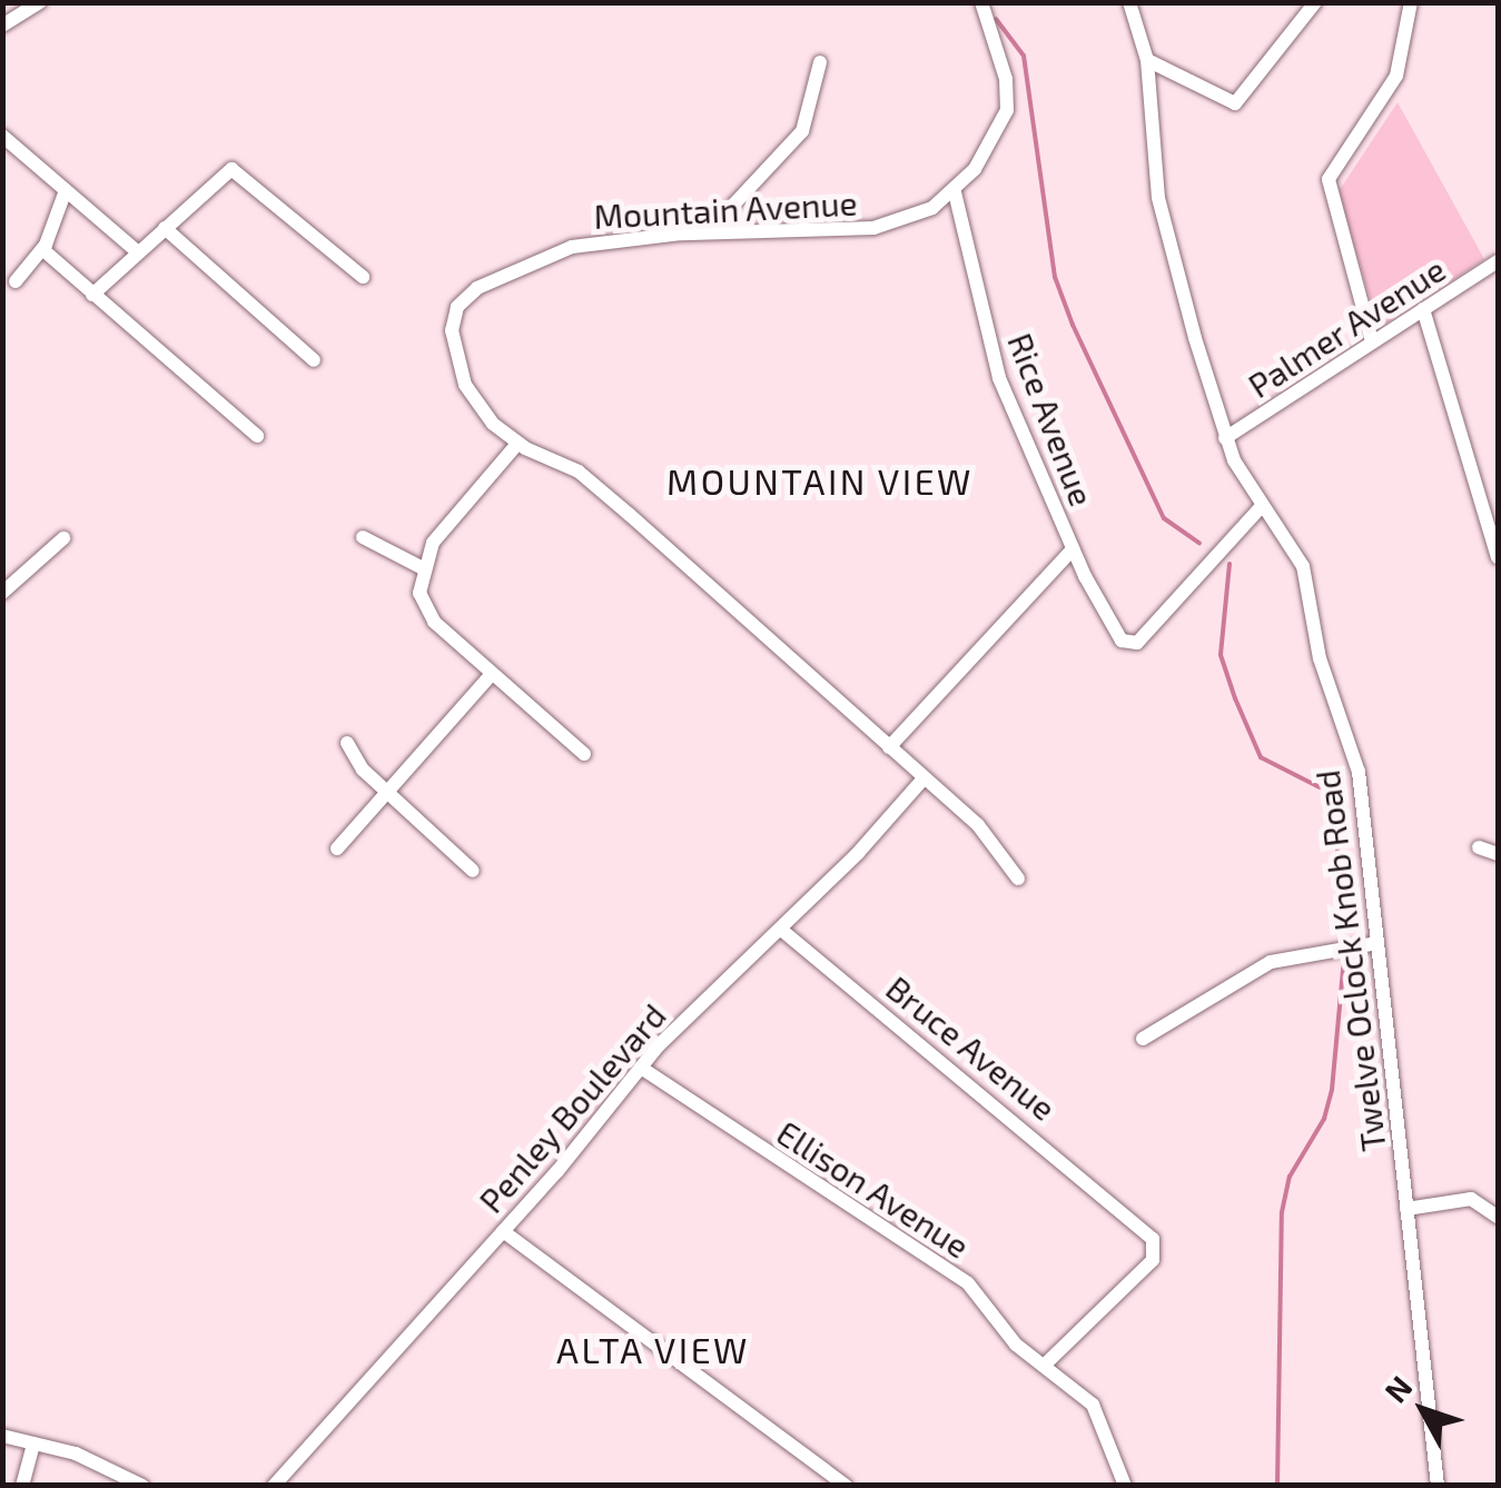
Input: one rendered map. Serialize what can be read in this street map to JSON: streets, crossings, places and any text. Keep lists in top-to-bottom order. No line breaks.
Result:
{"streets":{"street":["Mountain Avenue","Palmer Avenue","Rice Avenue","Twelve Oclock Knob Road","Bruce Avenue","Penley Boulevard","Ellison Avenue"]},"crossings":[["Mountain Avenue","Rice Avenue"],["Mountain Avenue","Penley Boulevard"],["Palmer Avenue","Twelve Oclock Knob Road"],["Rice Avenue","Twelve Oclock Knob Road"],["Bruce Avenue","Penley Boulevard"],["Bruce Avenue","Ellison Avenue"],["Penley Boulevard","Ellison Avenue"]],"districts":["MOUNTAIN VIEW","ALTA VIEW"],"north":"top left"}
